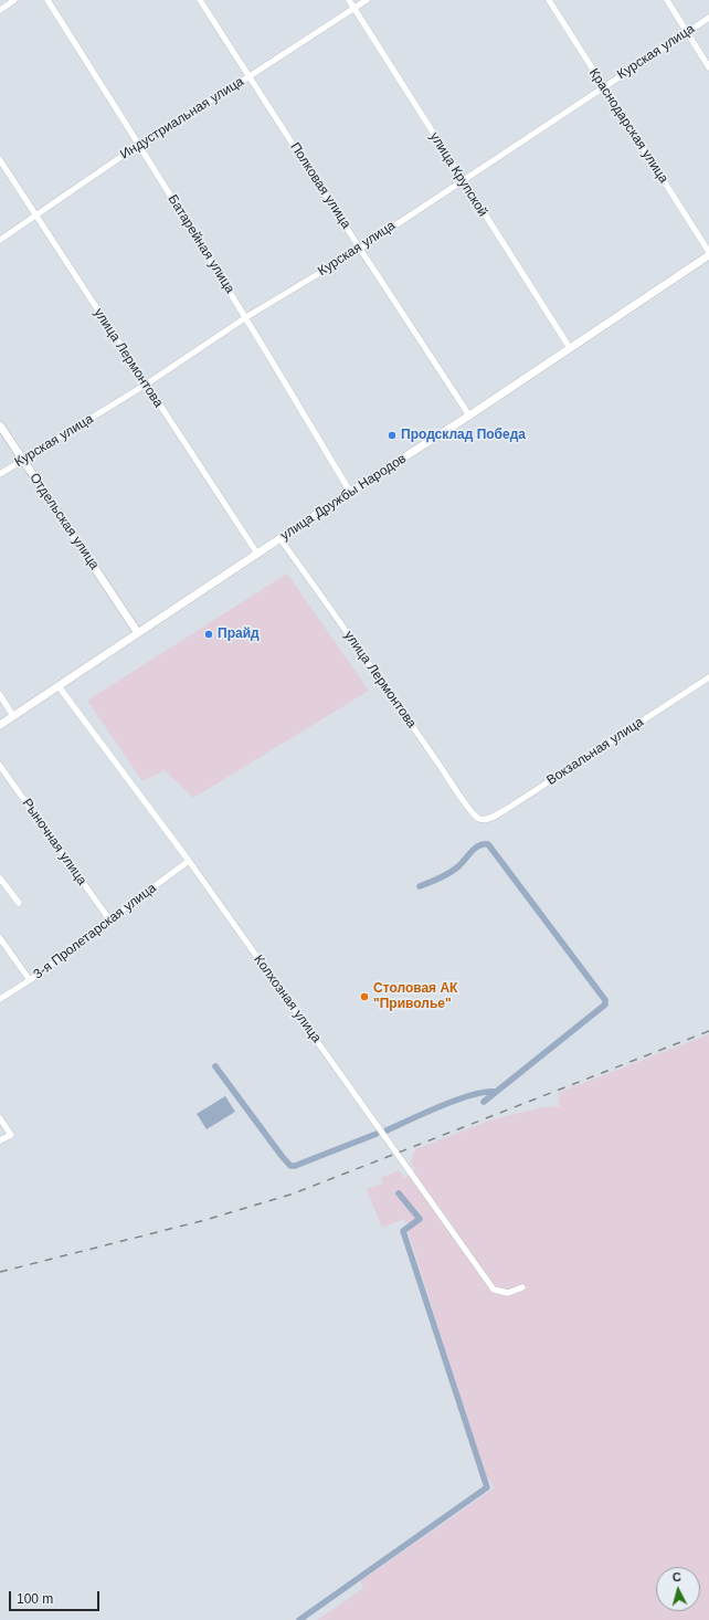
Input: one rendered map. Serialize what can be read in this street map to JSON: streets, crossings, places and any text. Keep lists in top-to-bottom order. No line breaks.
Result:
{"streets":{"street":["Курская улица","Индустриальная улица","Краснодарская улица","улица Крупской","Полковая улица","Батарейная улица","улица Лермонтова","улица Дружбы Народов","Отдельская улица","Вокзальная улица","Рыночная улица","3-я Пролетарская улица","Колхозная улица"]},"crossings":[["Курская улица","Краснодарская улица"],["Курская улица","улица Крупской"],["Курская улица","Полковая улица"],["Курская улица","Батарейная улица"],["Курская улица","улица Лермонтова"],["Курская улица","Отдельская улица"],["Индустриальная улица","улица Крупской"],["Индустриальная улица","Полковая улица"],["Индустриальная улица","Батарейная улица"],["Индустриальная улица","улица Лермонтова"],["улица Крупской","улица Дружбы Народов"],["Полковая улица","улица Дружбы Народов"],["Батарейная улица","улица Дружбы Народов"],["улица Лермонтова","улица Дружбы Народов"],["улица Лермонтова","Вокзальная улица"],["улица Дружбы Народов","Отдельская улица"],["улица Дружбы Народов","Колхозная улица"],["Рыночная улица","3-я Пролетарская улица"],["3-я Пролетарская улица","Колхозная улица"]],"places":["Продсклад Победа","Прайд","Столовая АК \"Приволье\""],"scale_bar":"100 m","north":"top"}
